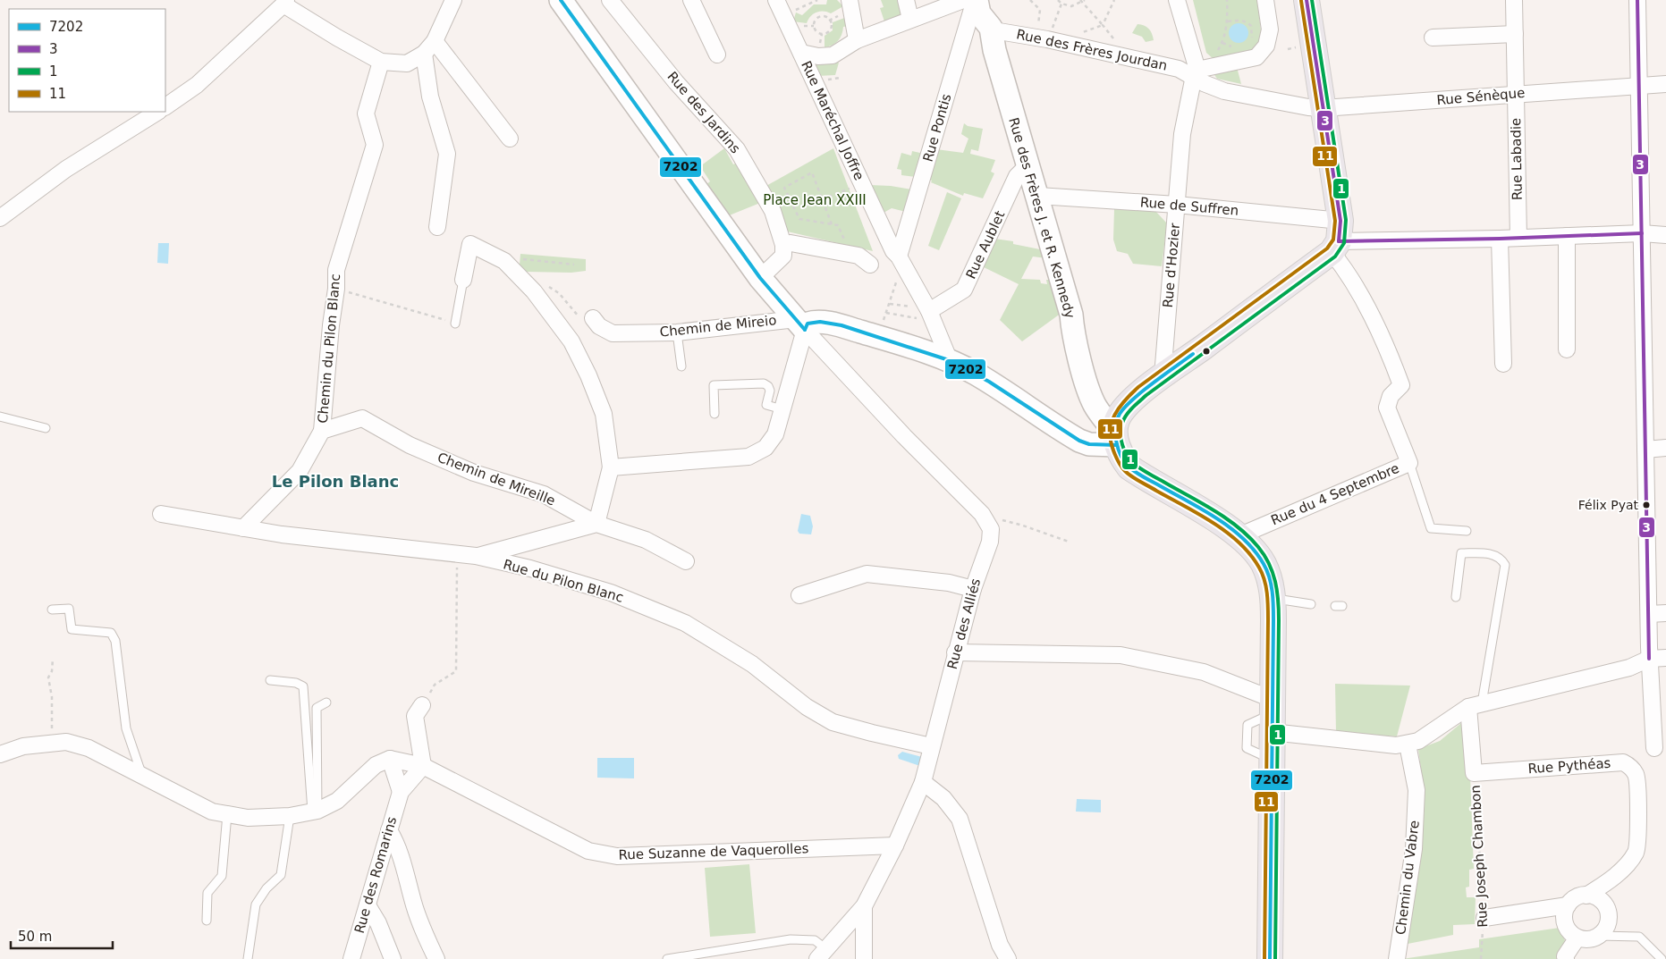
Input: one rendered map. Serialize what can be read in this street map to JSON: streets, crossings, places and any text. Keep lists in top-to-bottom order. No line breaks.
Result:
{"streets":{"street":["Rue des Frères Jourdan","Rue Sénèque","Rue des Jardins","Rue Maréchal Joffre","Rue Pontis","Rue Labadie","Rue de Suffren","Rue des Frères J. et R. Kennedy","Rue Aublet","Rue d'Hozier","Chemin de Mireio","Chemin du Pilon Blanc","Chemin de Mireille","Rue du 4 Septembre","Rue du Pilon Blanc","Rue des Alliés","Rue Pythéas","Rue Suzanne de Vaquerolles","Rue des Romarins","Chemin du Vabre"],"path":["Rue Joseph Chambon"]},"crossings":[["Rue des Frères Jourdan","Rue Sénèque"],["Rue des Frères Jourdan","Rue des Frères J. et R. Kennedy"],["Rue des Frères Jourdan","Rue d'Hozier"],["Rue Sénèque","Rue Labadie"],["Rue Maréchal Joffre","Rue Pontis"],["Rue Maréchal Joffre","Rue Aublet"],["Rue Pontis","Rue des Frères J. et R. Kennedy"],["Rue Labadie","Rue de Suffren"],["Rue de Suffren","Rue des Frères J. et R. Kennedy"],["Rue de Suffren","Rue d'Hozier"],["Rue de Suffren","Rue du 4 Septembre"],["Rue des Frères J. et R. Kennedy","Rue Aublet"],["Chemin du Pilon Blanc","Chemin de Mireille"],["Rue du Pilon Blanc","Rue des Alliés"],["Rue des Alliés","Rue Suzanne de Vaquerolles"],["Rue Pythéas","Rue Joseph Chambon"]],"districts":["Le Pilon Blanc"],"parks":["Place Jean XXIII"],"places":["Félix Pyat"],"lines":["transit line 7202","transit line 3","transit line 1","transit line 11"],"legend":["7202","3","1","11"],"scale_bar":"50 m"}
